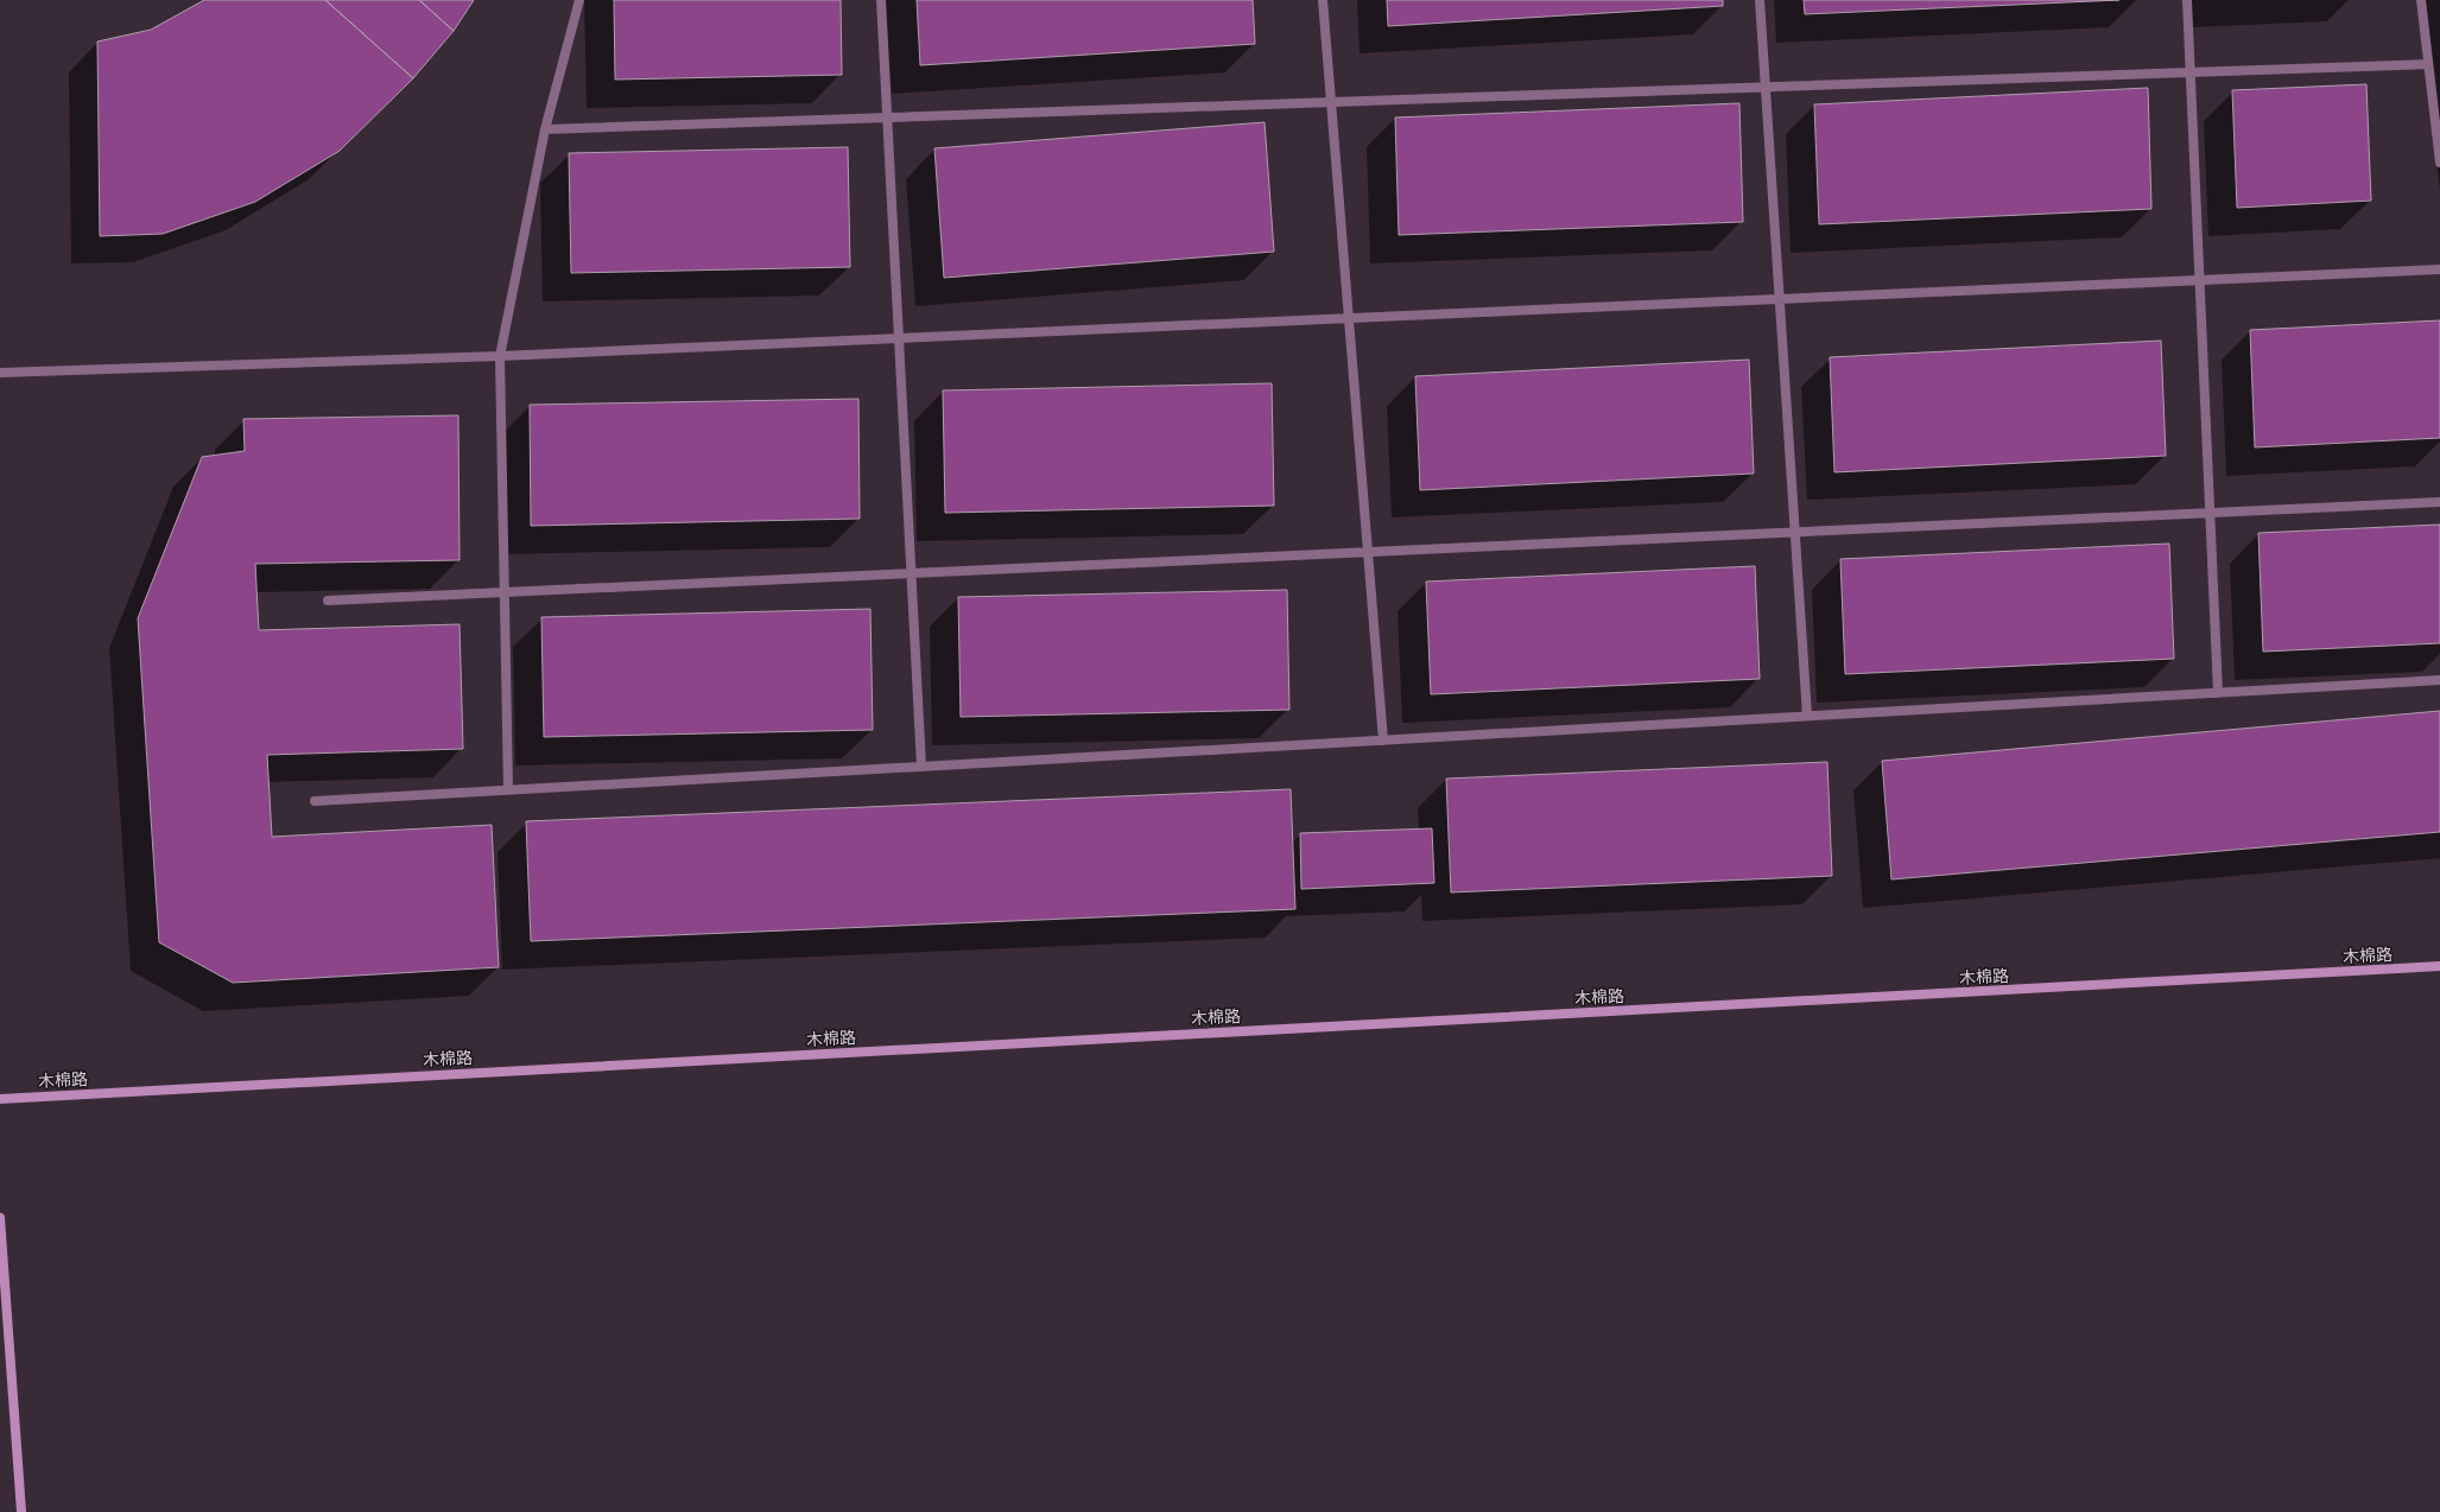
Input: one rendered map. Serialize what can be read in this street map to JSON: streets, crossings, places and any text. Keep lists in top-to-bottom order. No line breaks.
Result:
{"streets":{"street":["木棉路"]}}
